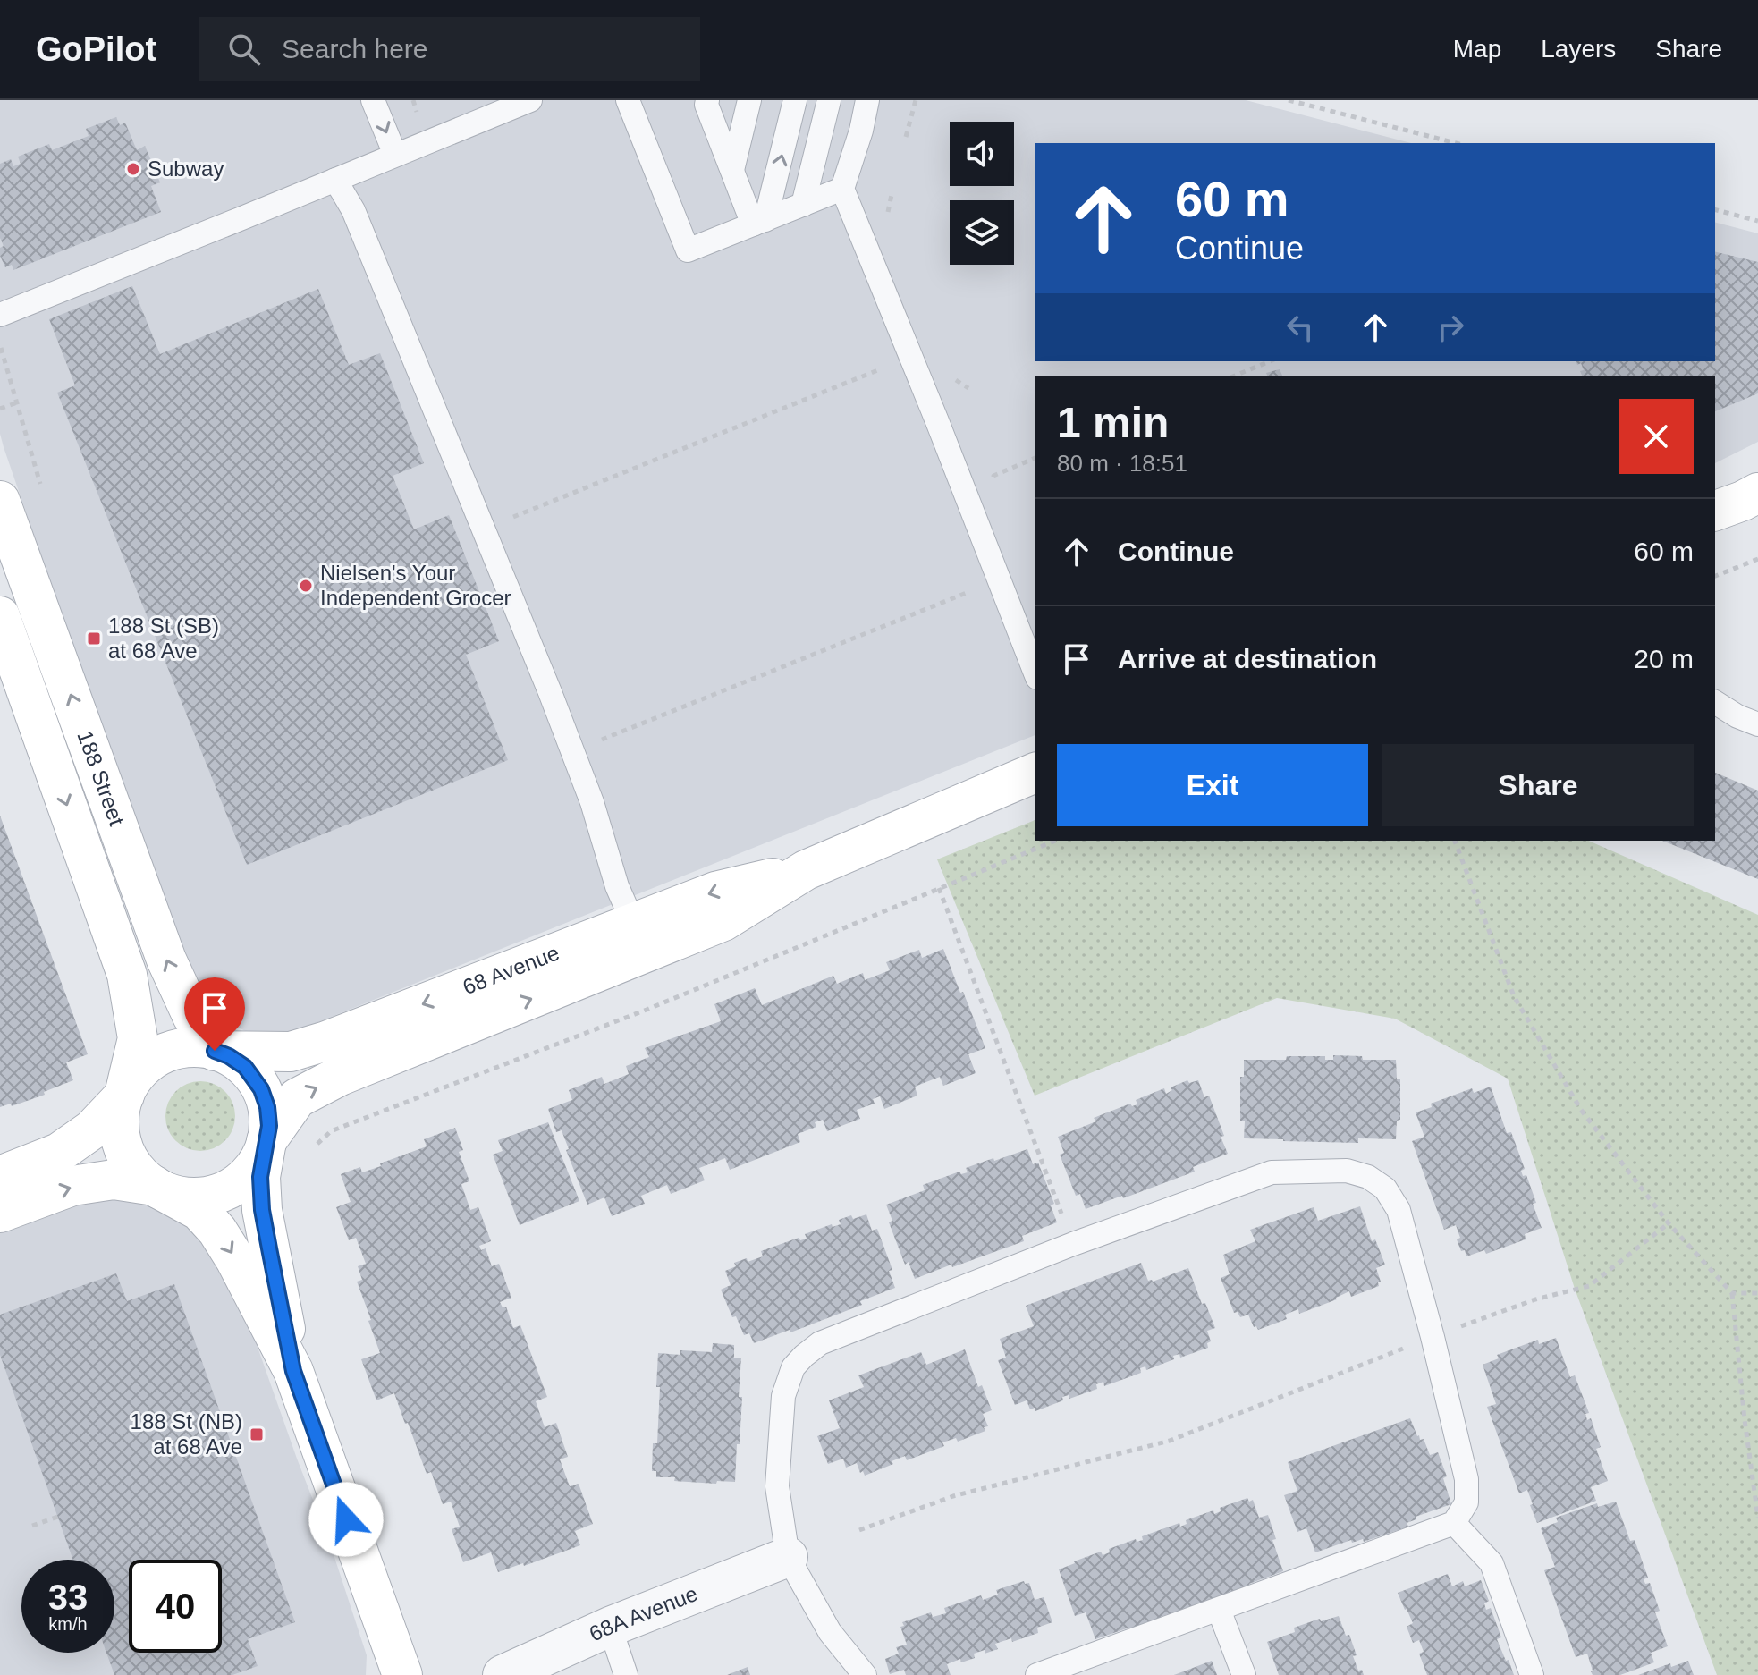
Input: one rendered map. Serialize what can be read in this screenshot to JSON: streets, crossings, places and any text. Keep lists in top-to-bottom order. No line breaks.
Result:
{"streets":{"street":["188 Street","68 Avenue","68A Avenue"]},"crossings":[["188 Street","68 Avenue"]],"places":{"other":["Subway","Nielsen's Your Independent Grocer"],"transit":["188 St (SB) at 68 Ave","188 St (NB) at 68 Ave"]},"page":{"header":"GoPilot","search":"Search here","nav":["Map","Layers","Share"],"turn":["60 m","Continue"],"heading":["1 min","80 m · 18:51"],"list":[{"name":"Continue","value":"60 m"},{"name":"Arrive at destination","value":"20 m"}],"buttons":["Exit","Share"],"speed":"33 km/h","limit":"40"}}
